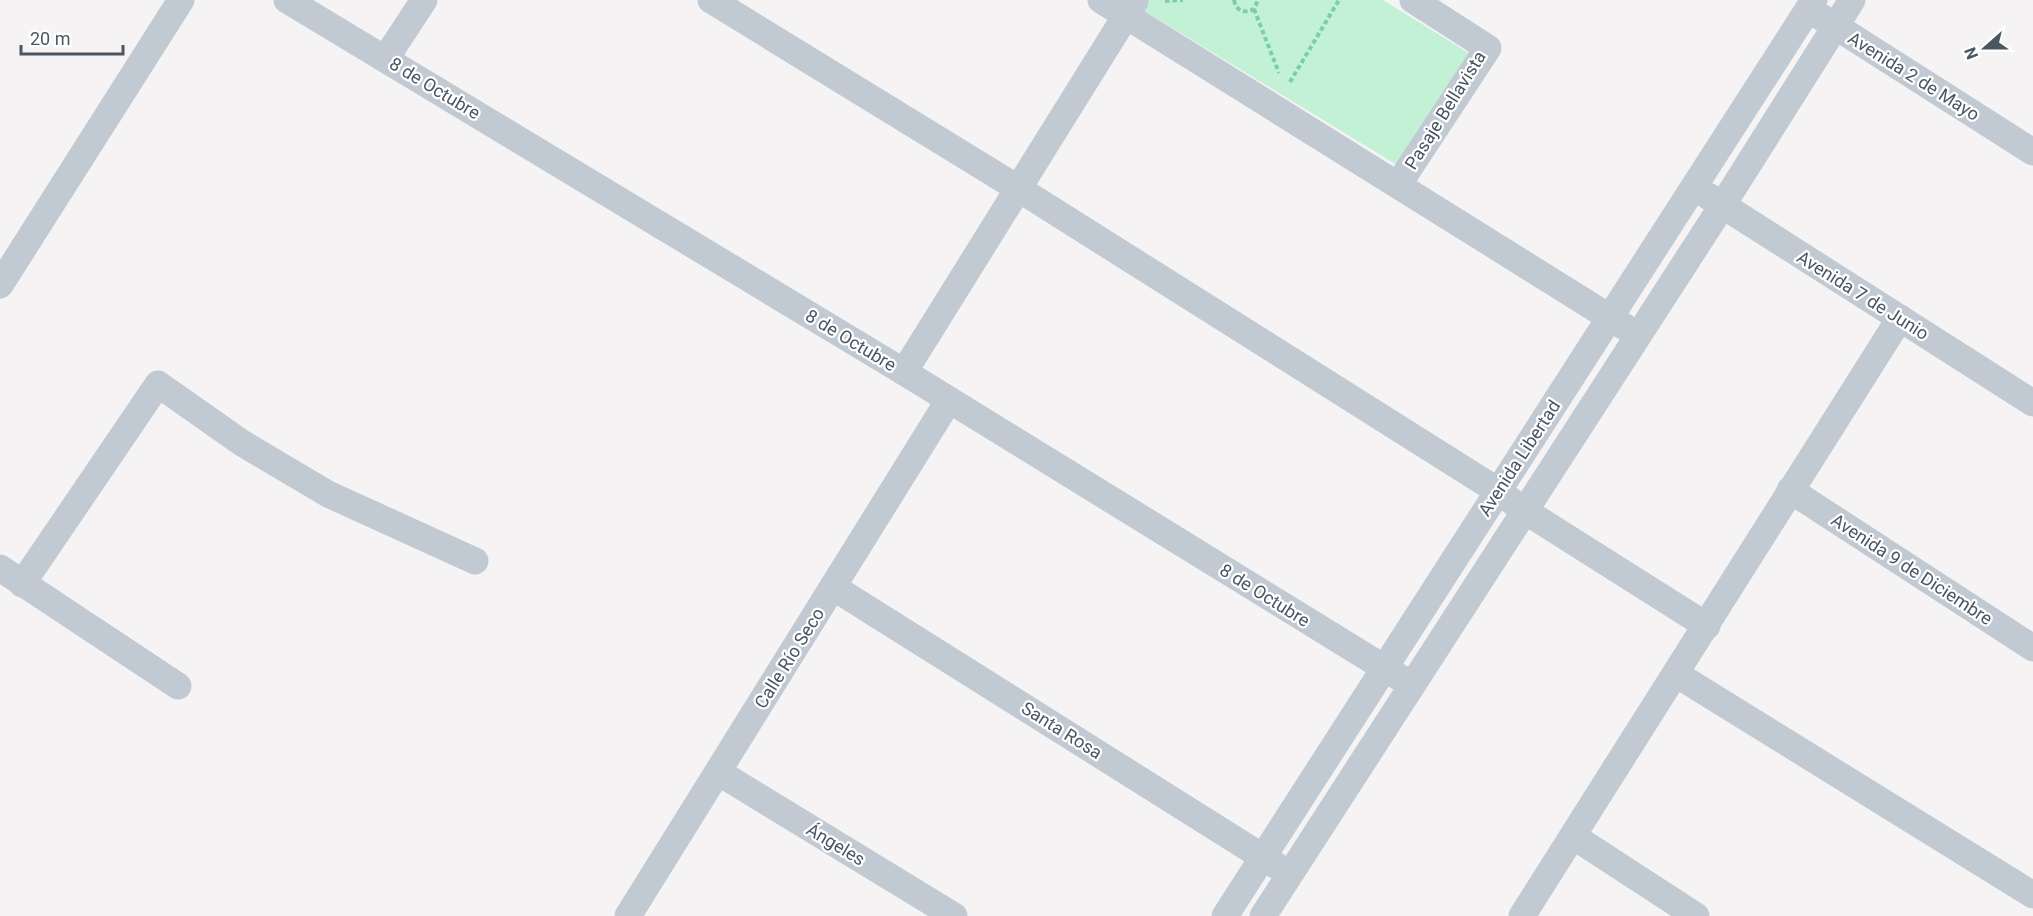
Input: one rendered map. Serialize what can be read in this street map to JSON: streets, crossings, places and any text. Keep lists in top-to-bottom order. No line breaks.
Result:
{"streets":{"street":["Avenida 2 de Mayo","8 de Octubre","Pasaje Bellavista","Avenida 7 de Junio","Avenida Libertad","Avenida 9 de Diciembre","Calle Río Seco","Santa Rosa","Ángeles"]},"crossings":[["Avenida 2 de Mayo","Avenida Libertad"],["8 de Octubre","Avenida Libertad"],["8 de Octubre","Calle Río Seco"],["Avenida 7 de Junio","Avenida Libertad"],["Avenida Libertad","Santa Rosa"],["Calle Río Seco","Santa Rosa"],["Calle Río Seco","Ángeles"]],"scale_bar":"20 m","north":"left"}
